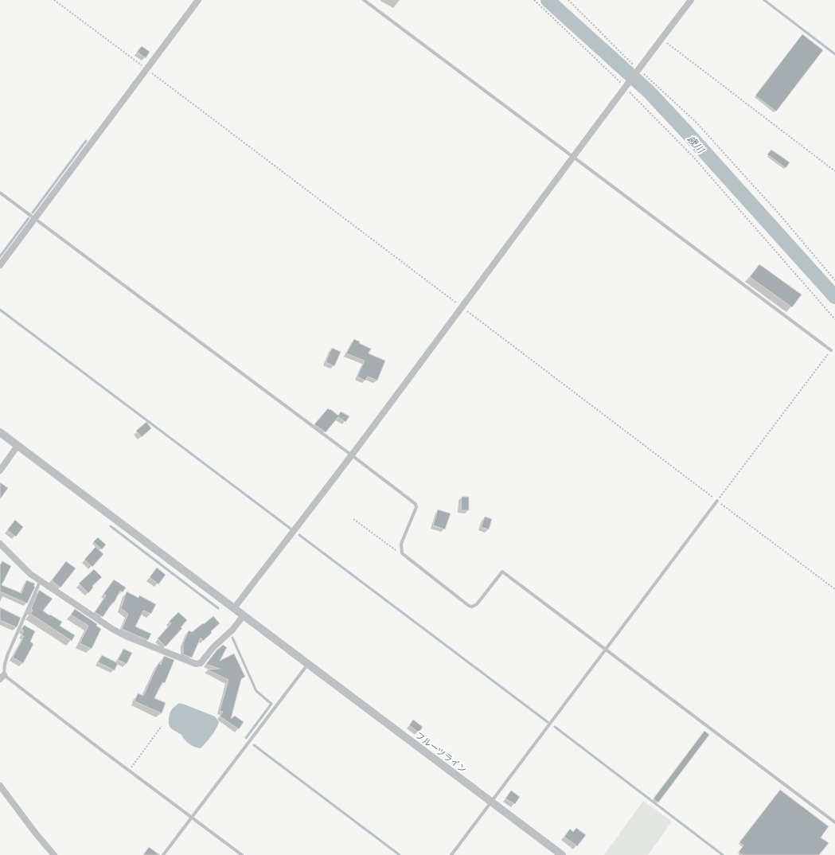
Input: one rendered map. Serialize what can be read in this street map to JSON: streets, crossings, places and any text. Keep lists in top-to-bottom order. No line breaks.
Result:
{"streets":{"street":["フルーツライン"]},"water":["歳川"]}
